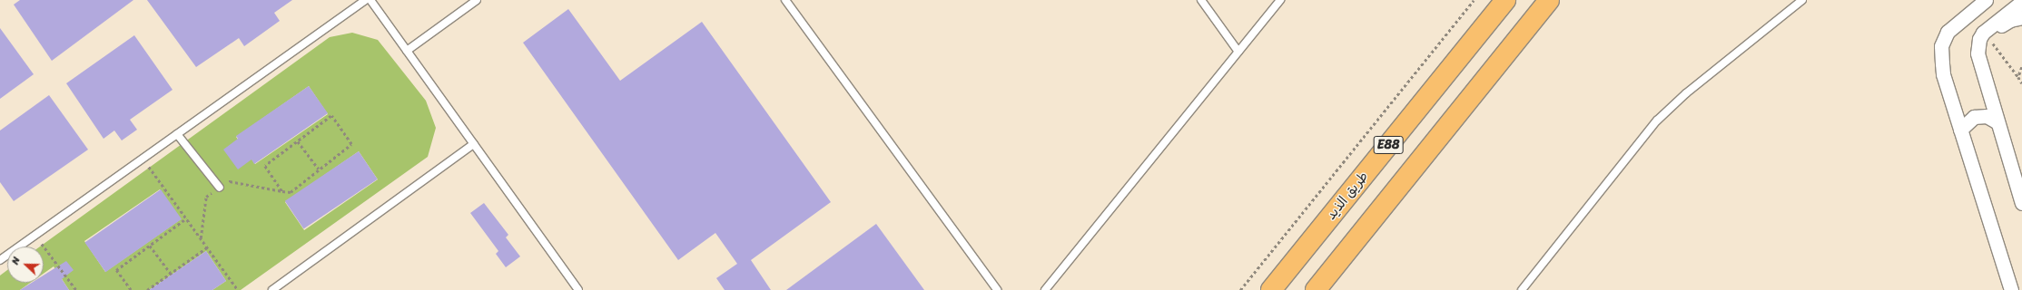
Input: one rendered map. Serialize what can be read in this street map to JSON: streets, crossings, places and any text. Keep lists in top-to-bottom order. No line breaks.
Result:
{"streets":{"highway":["E88","طريق الذيد"]},"north":"left"}
